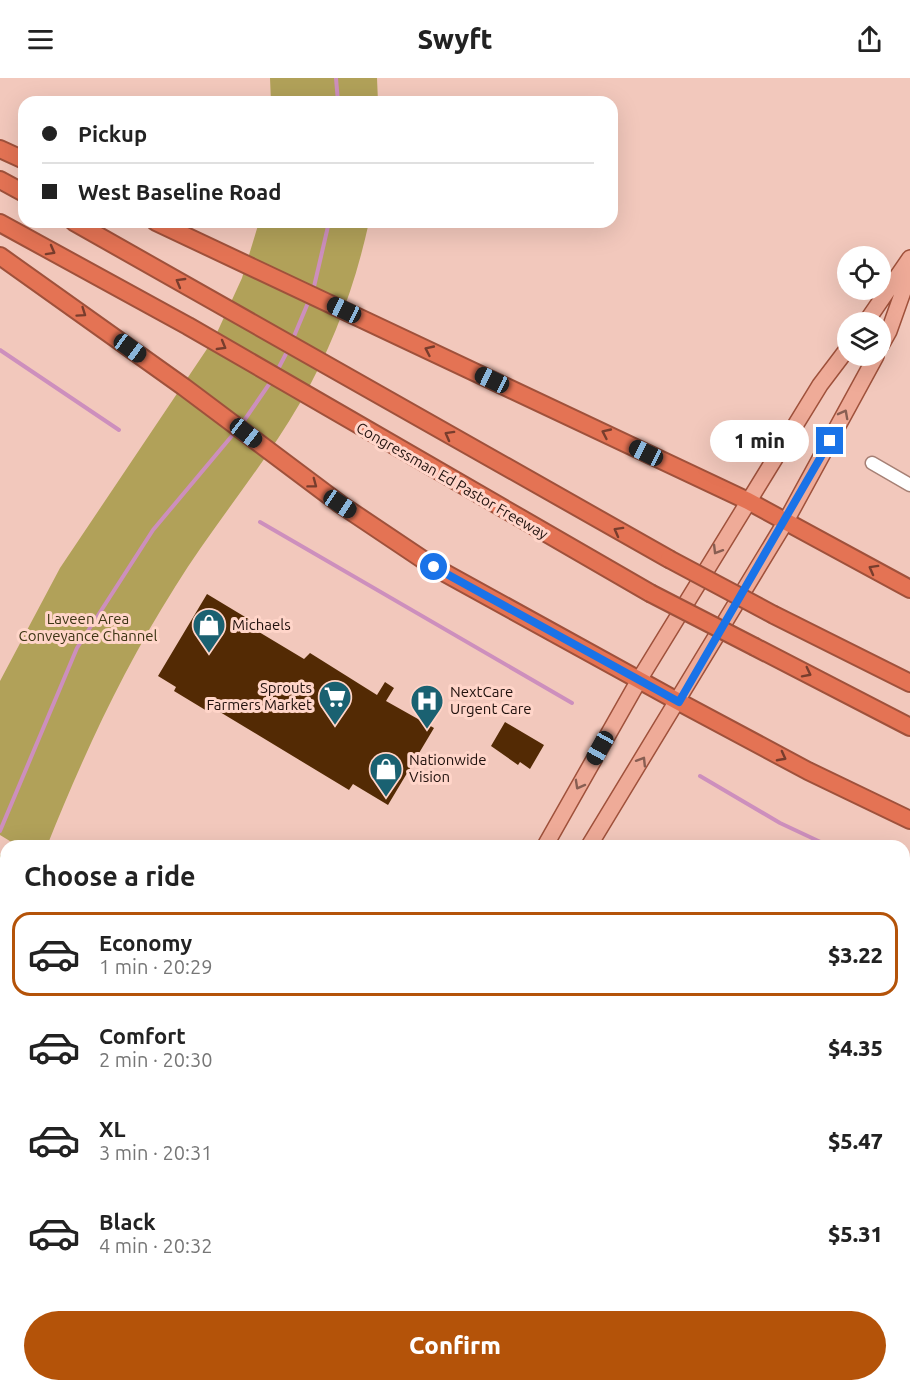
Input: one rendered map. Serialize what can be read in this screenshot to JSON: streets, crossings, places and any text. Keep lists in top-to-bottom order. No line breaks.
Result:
{"streets":{"highway":["Congressman Ed Pastor Freeway"]},"parks":["Laveen Area Conveyance Channel"],"places":{"shop":["Michaels","Nationwide Vision"],"supermarket":["Sprouts Farmers Market"],"hospital":["NextCare Urgent Care"]},"page":{"header":"Swyft","banner":["Pickup","West Baseline Road"],"bubble":"1 min","heading":"Choose a ride","list":[{"name":"Economy","note":"1 min · 20:29","value":"$3.22"},{"name":"Comfort","note":"2 min · 20:30","value":"$4.35"},{"name":"XL","note":"3 min · 20:31","value":"$5.47"},{"name":"Black","note":"4 min · 20:32","value":"$5.31"}],"buttons":"Confirm"}}
